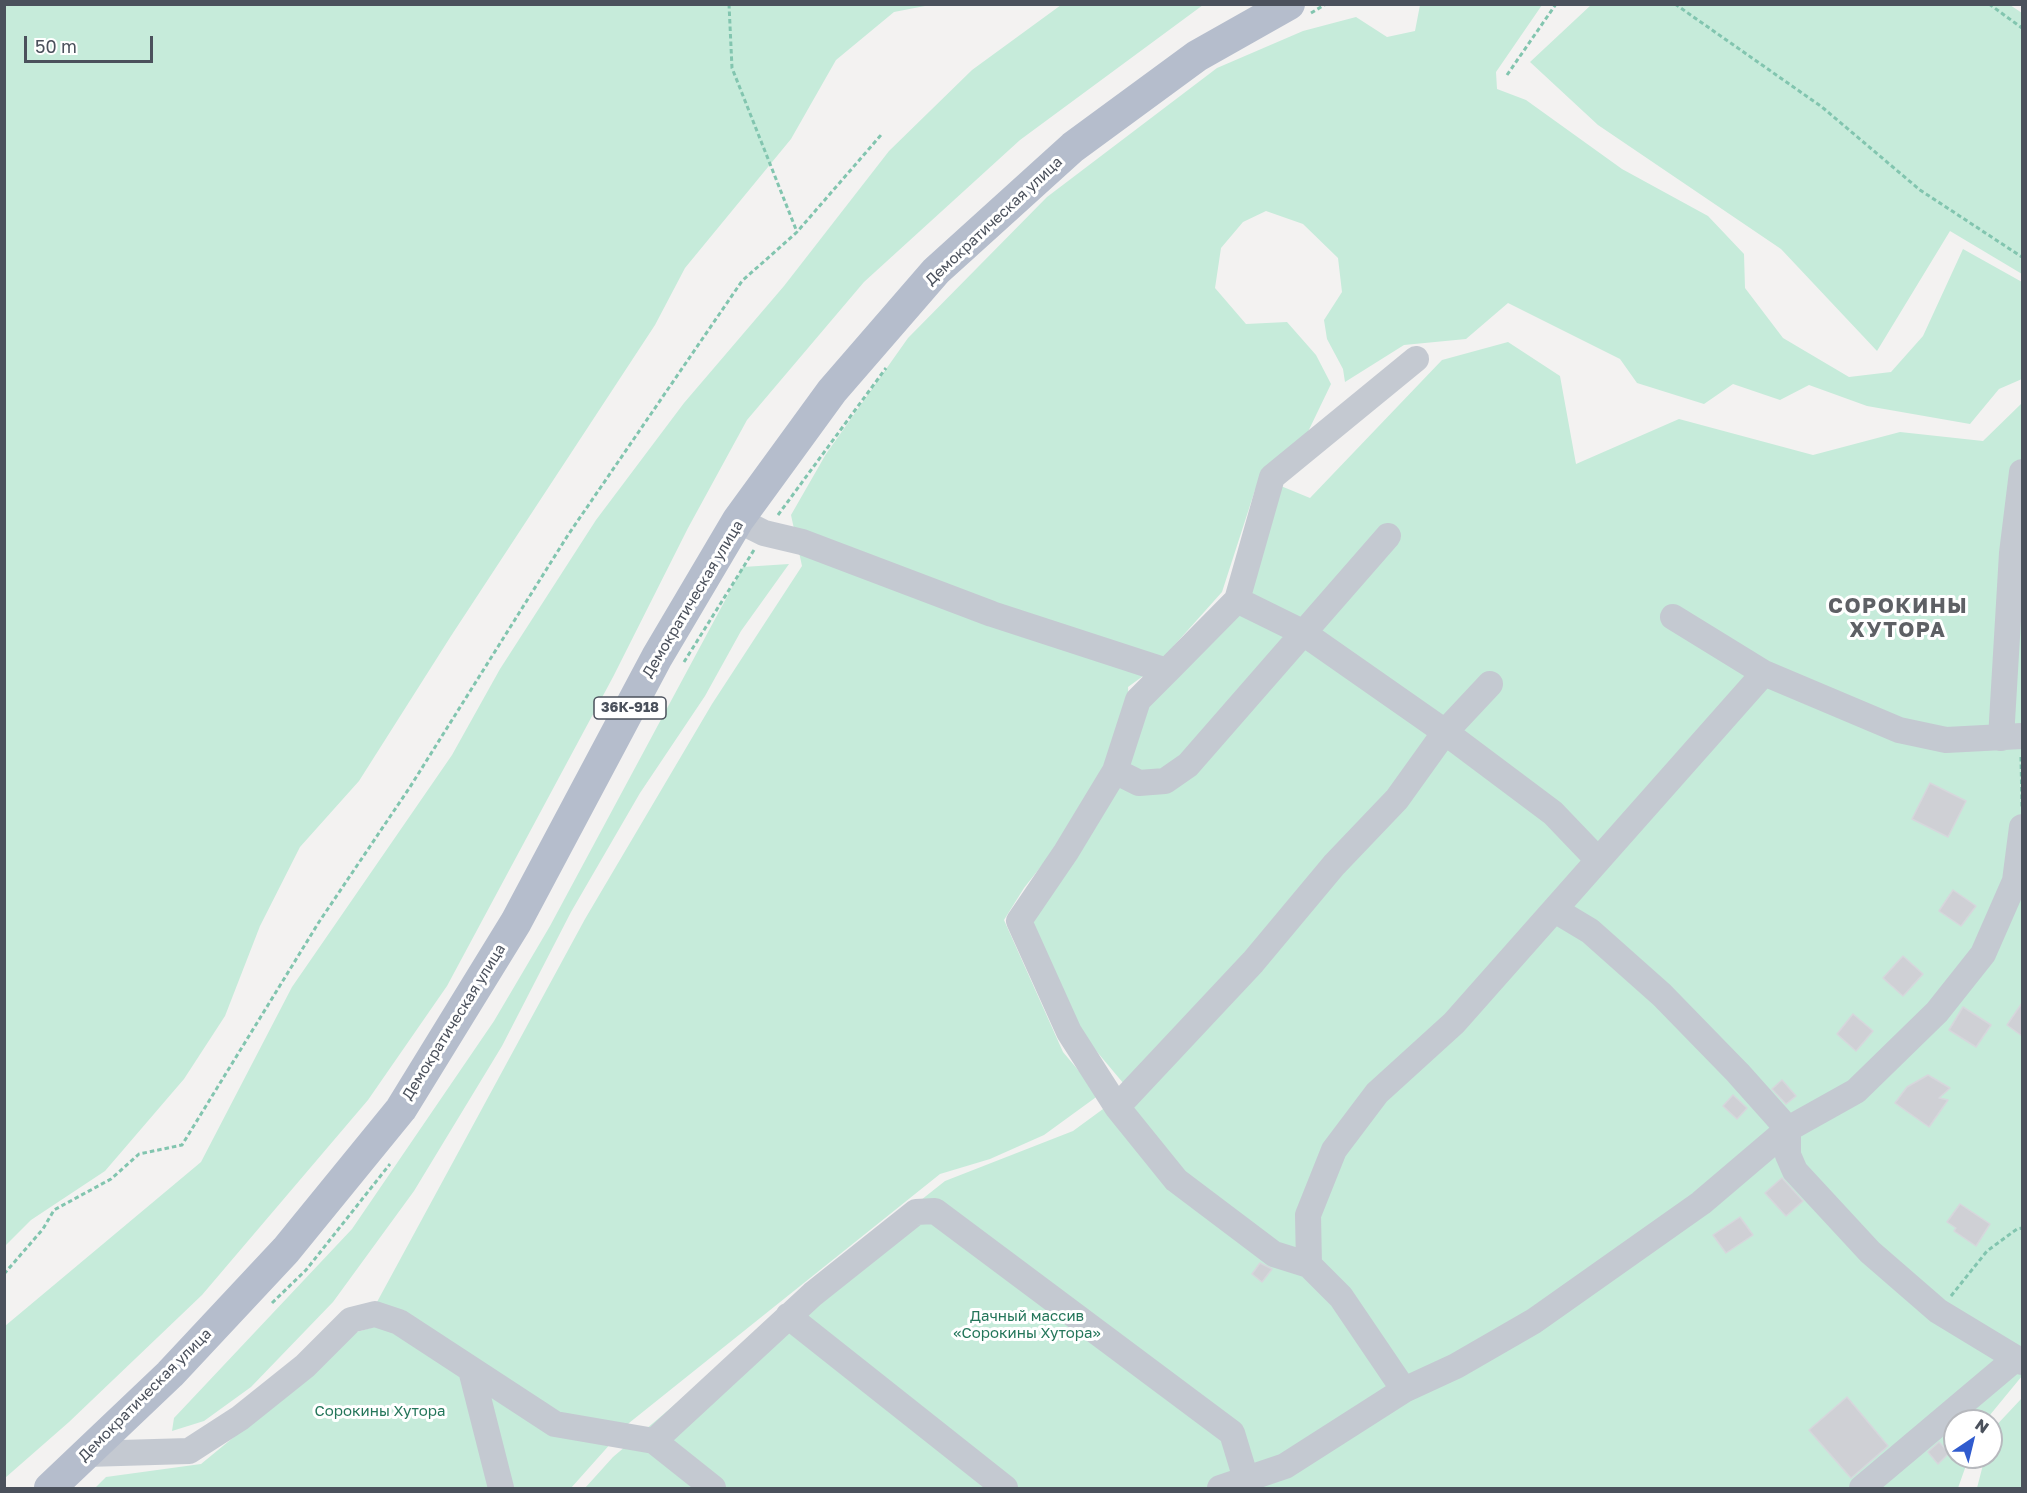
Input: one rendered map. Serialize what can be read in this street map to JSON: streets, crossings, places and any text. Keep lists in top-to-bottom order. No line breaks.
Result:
{"streets":{"main road":["Демократическая улица","36К-918"]},"districts":["СОРОКИНЫ ХУТОРА"],"parks":["Дачный массив «Сорокины Хутора»","Сорокины Хутора"],"scale_bar":"50 m","north":"top right"}
